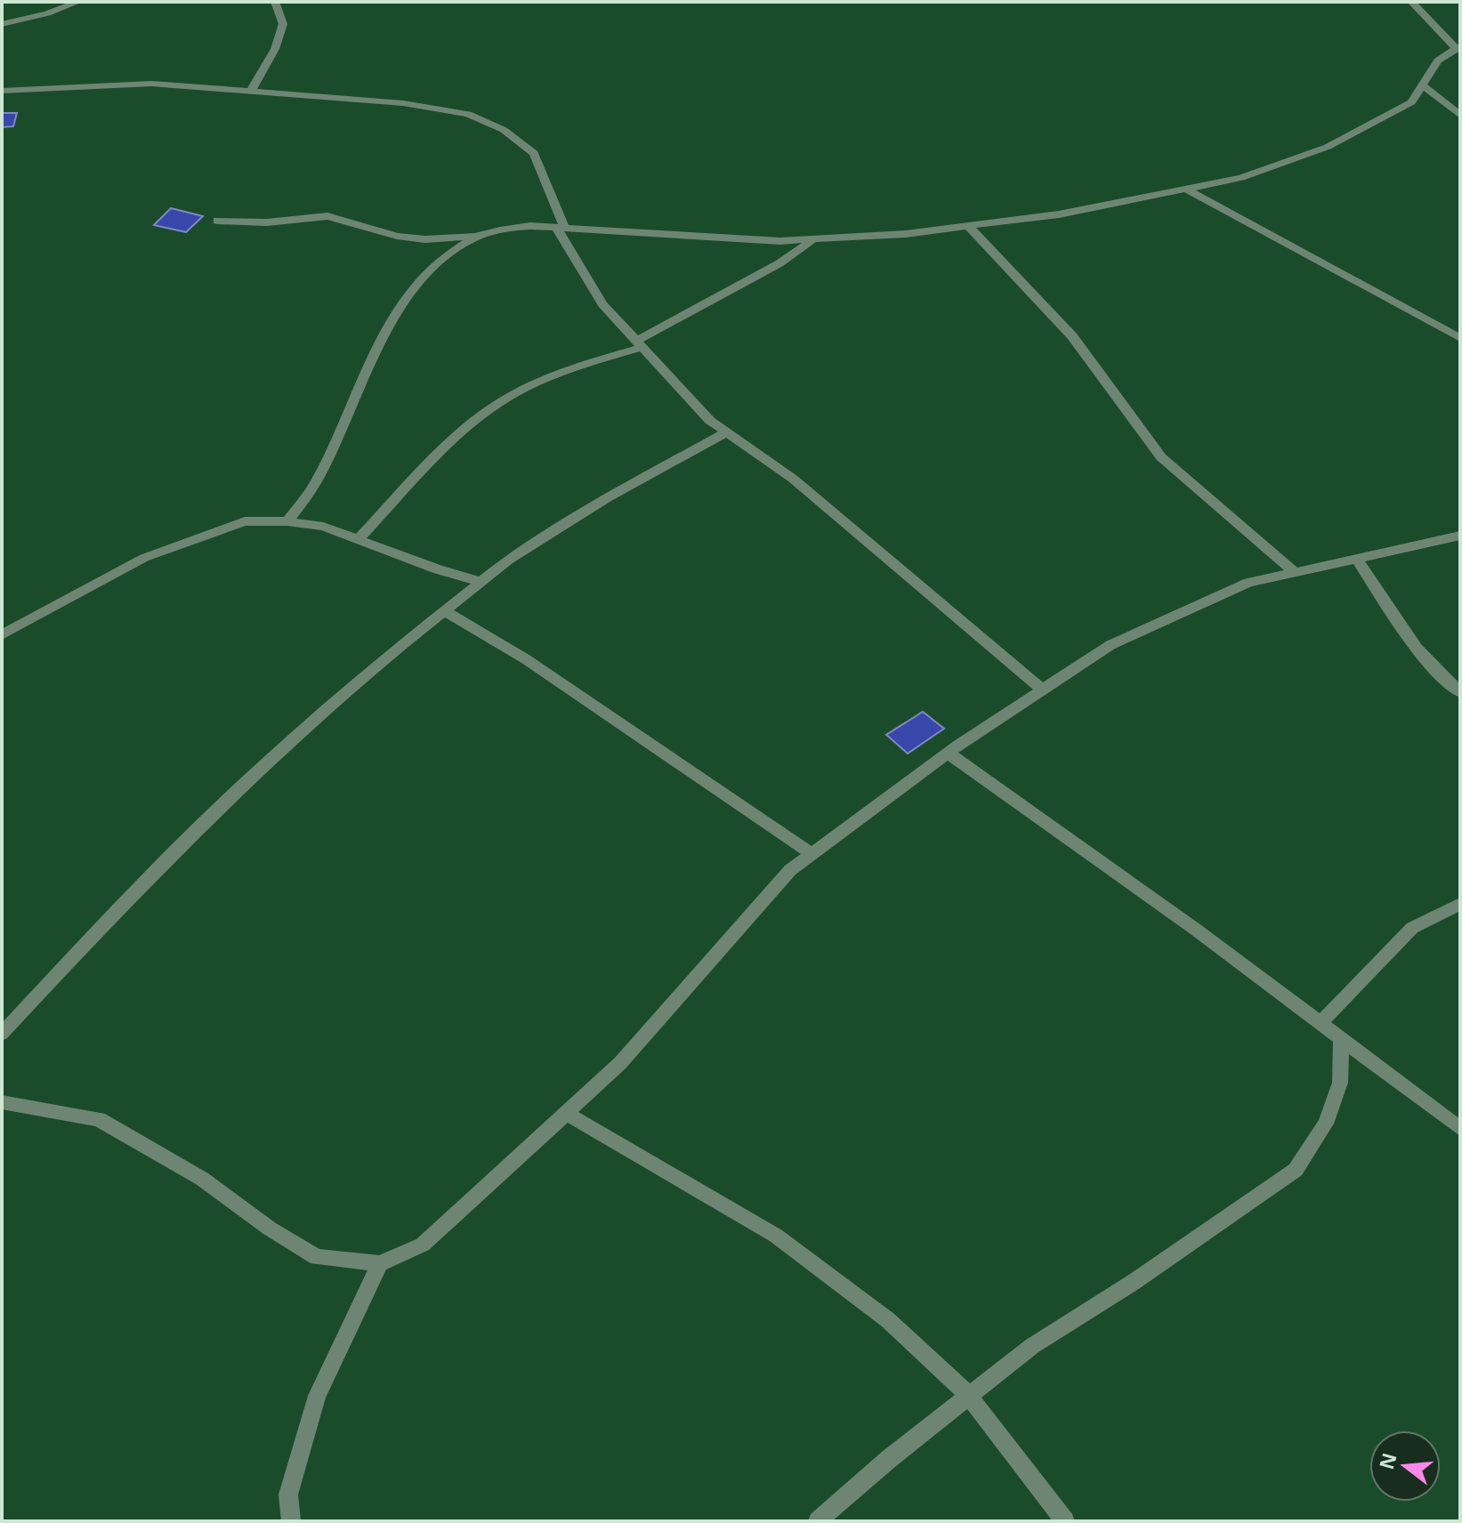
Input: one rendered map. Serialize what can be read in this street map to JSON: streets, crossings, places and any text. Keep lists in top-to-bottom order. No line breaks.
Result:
{"north":"left"}
